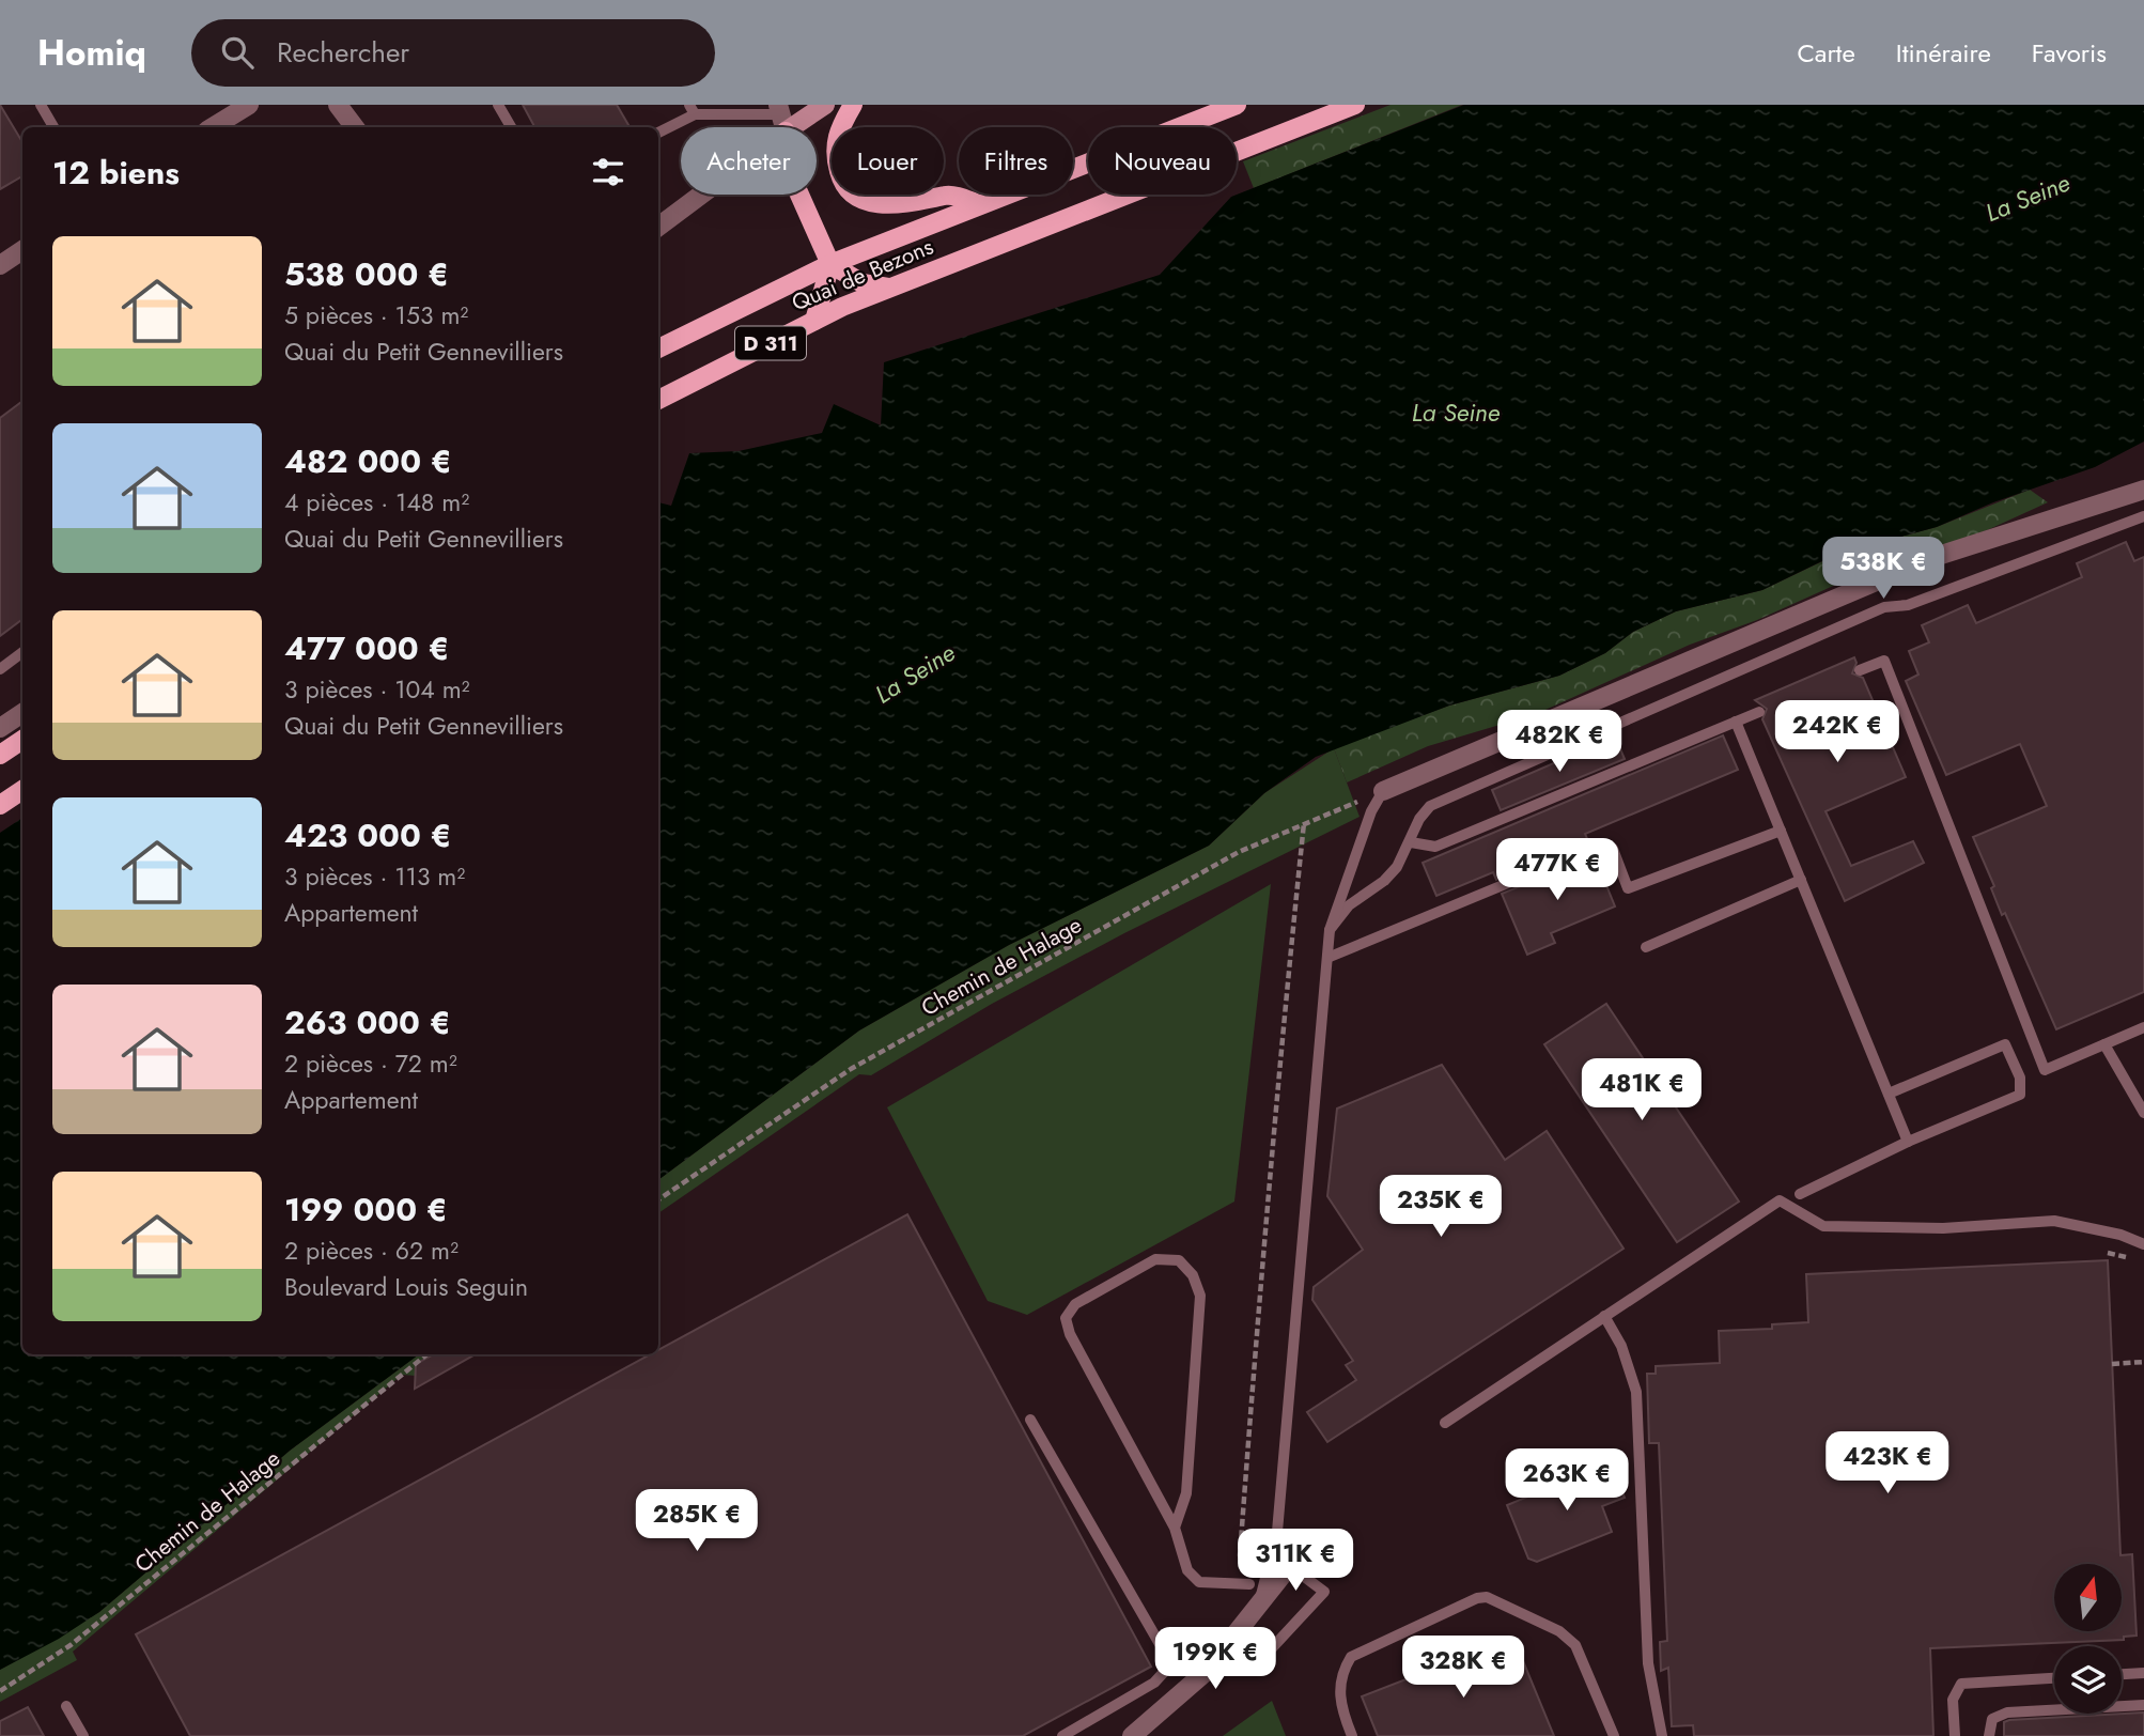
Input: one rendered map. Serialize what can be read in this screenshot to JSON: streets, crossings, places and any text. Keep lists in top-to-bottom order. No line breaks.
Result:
{"streets":{"main road":["Quai de Bezons","D 311"],"path":["Chemin de Halage"]},"crossings":[["Quai de Bezons","D 311"]],"water":["La Seine"],"north":"top","page":{"header":"Homiq","search":"Rechercher","nav":["Carte","Itinéraire","Favoris"],"chip":["Acheter","Louer","Filtres","Nouveau"],"heading":"12 biens","list":[{"name":"538 000 €","note":"5 pièces · 153 m² · Quai du Petit Gennevilliers"},{"name":"482 000 €","note":"4 pièces · 148 m² · Quai du Petit Gennevilliers"},{"name":"477 000 €","note":"3 pièces · 104 m² · Quai du Petit Gennevilliers"},{"name":"423 000 €","note":"3 pièces · 113 m² · Appartement"},{"name":"263 000 €","note":"2 pièces · 72 m² · Appartement"},{"name":"199 000 €","note":"2 pièces · 62 m² · Boulevard Louis Seguin"}],"price":["538K €","242K €","482K €","477K €","481K €","235K €","423K €","263K €","285K €","311K €","199K €","328K €"]}}
